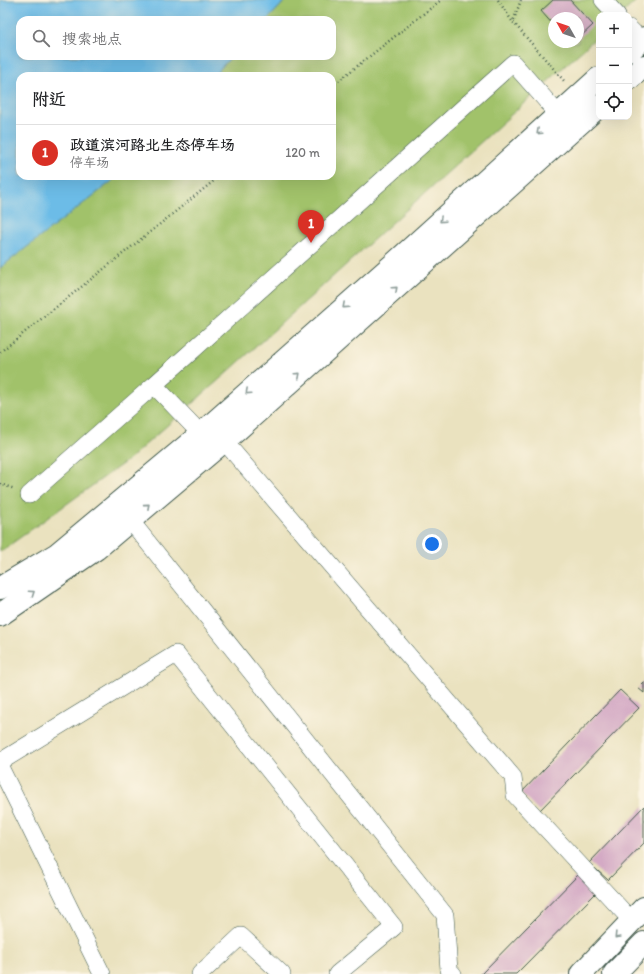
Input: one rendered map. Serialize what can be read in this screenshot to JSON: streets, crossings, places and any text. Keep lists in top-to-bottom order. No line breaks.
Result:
{"north":"top left","page":{"map_buttons":["+","−"],"search":"搜索地点","heading":"附近","list":[{"mark":"1","name":"政道滨河路北生态停车场","note":"停车场","value":"120 m"}],"pins":"1"}}
